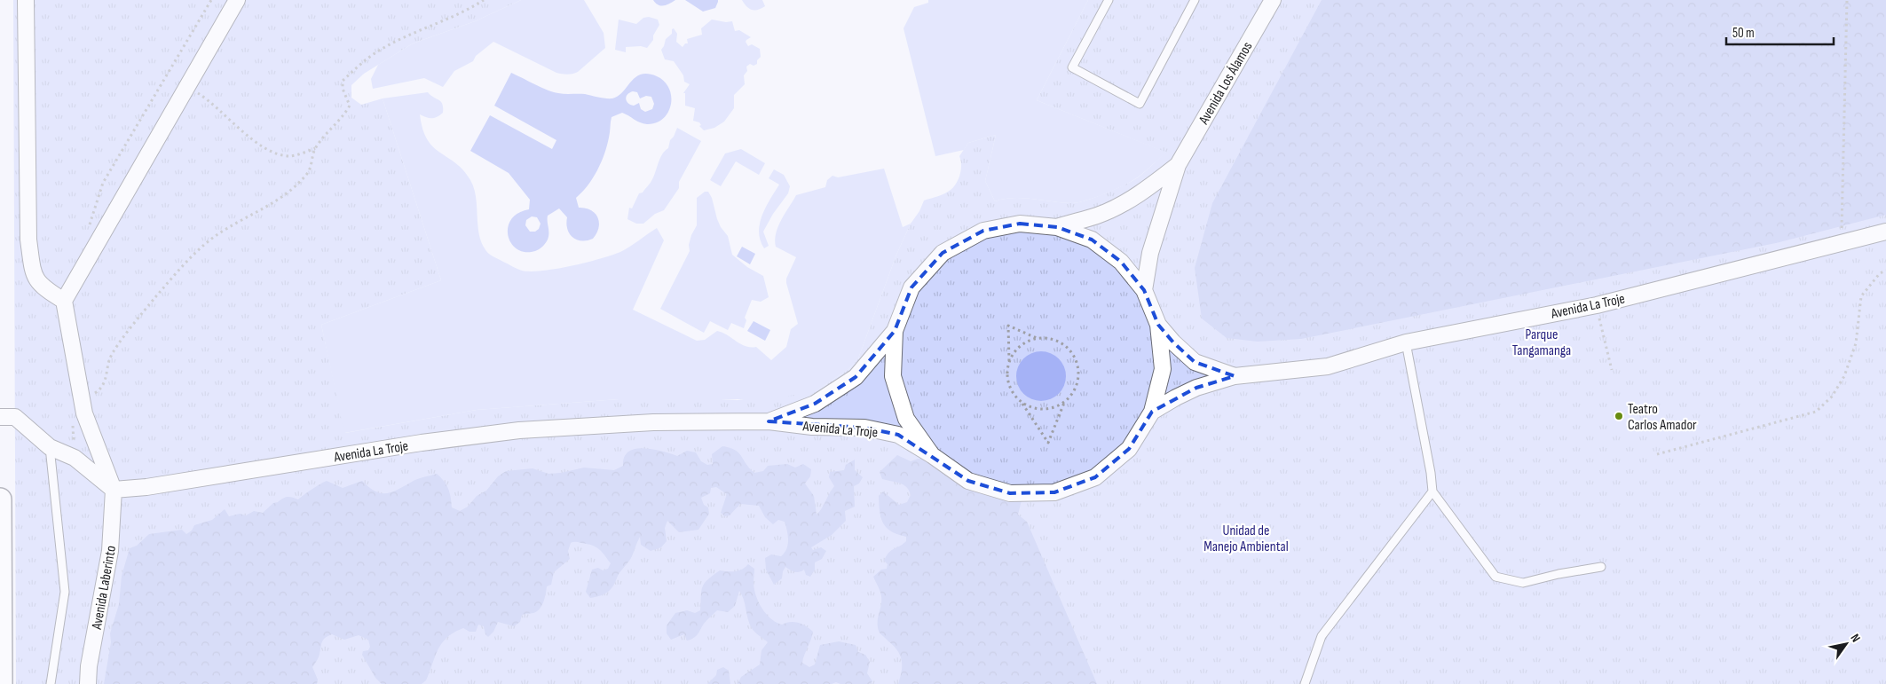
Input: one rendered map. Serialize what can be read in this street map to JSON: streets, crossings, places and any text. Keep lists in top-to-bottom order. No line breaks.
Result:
{"streets":{"street":["Avenida Los Álamos","Avenida La Troje","Avenida Laberinto"]},"crossings":[["Avenida La Troje","Avenida Laberinto"]],"parks":["Parque Tangamanga","Unidad de Manejo Ambiental"],"places":["Teatro Carlos Amador"],"scale_bar":"50 m","north":"top right"}
